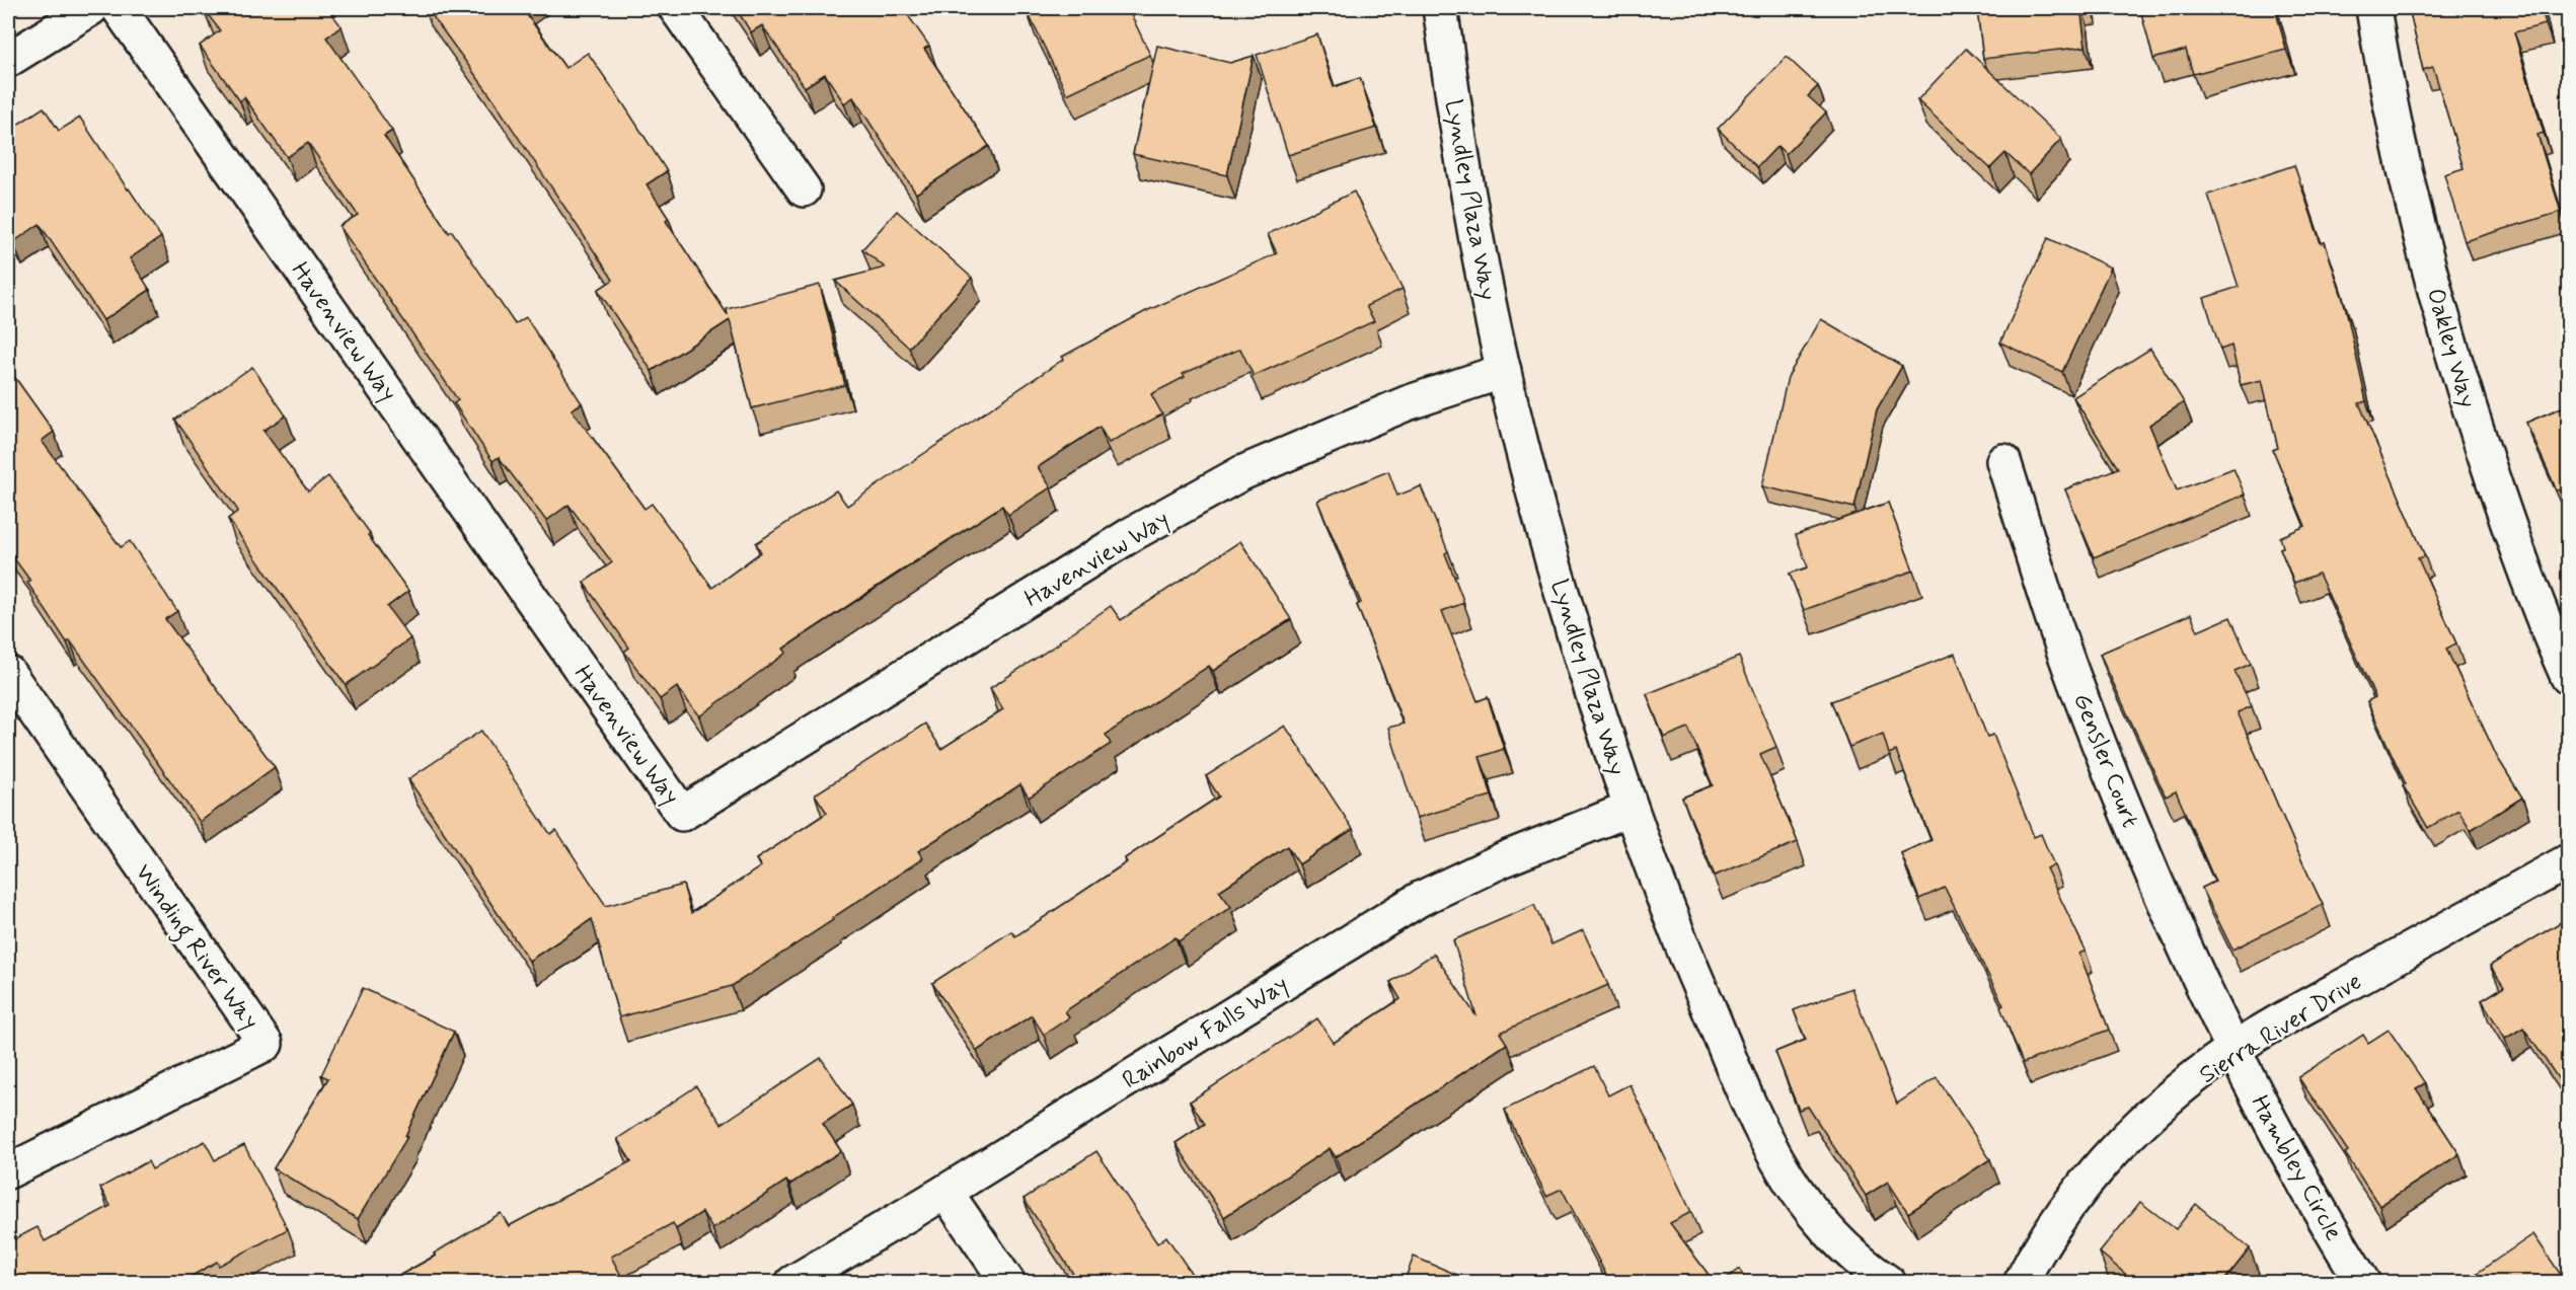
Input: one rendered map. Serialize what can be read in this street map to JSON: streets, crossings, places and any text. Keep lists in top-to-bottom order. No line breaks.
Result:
{"streets":{"street":["Lyndley Plaza Way","Havenview Way","Oakley Way","Gensler Court","Winding River Way","Sierra River Drive","Rainbow Falls Way","Hambley Circle"]},"crossings":[["Lyndley Plaza Way","Havenview Way"],["Lyndley Plaza Way","Rainbow Falls Way"],["Gensler Court","Sierra River Drive"],["Gensler Court","Hambley Circle"],["Sierra River Drive","Hambley Circle"]]}
